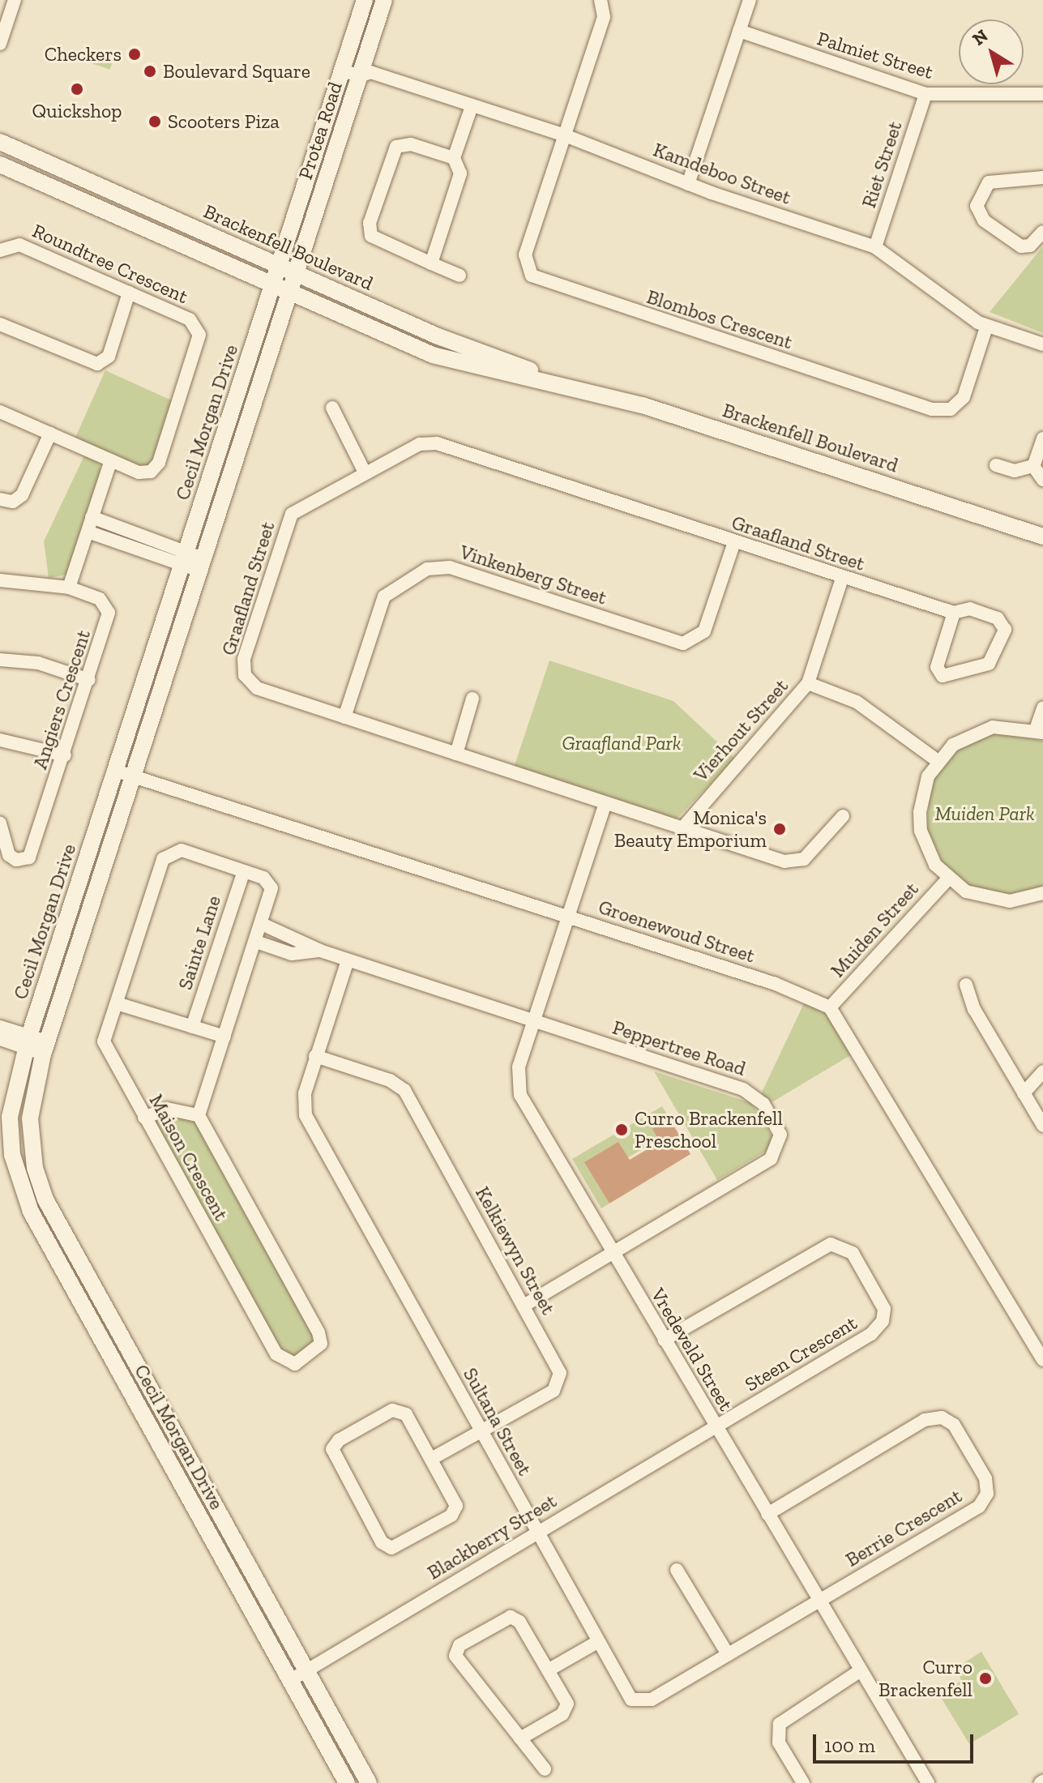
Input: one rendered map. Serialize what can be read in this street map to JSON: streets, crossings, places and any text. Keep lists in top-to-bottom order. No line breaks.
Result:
{"streets":{"street":["Palmiet Street","Protea Road","Riet Street","Kamdeboo Street","Brackenfell Boulevard","Roundtree Crescent","Blombos Crescent","Cecil Morgan Drive","Graafland Street","Vinkenberg Street","Angiers Crescent","Vierhout Street","Muiden Street","Groenewoud Street","Sainte Lane","Peppertree Road","Maison Crescent","Kelkiewyn Street","Vredeveld Street","Steen Crescent","Sultana Street","Berrie Crescent","Blackberry Street"]},"crossings":[["Palmiet Street","Riet Street"],["Protea Road","Kamdeboo Street"],["Protea Road","Brackenfell Boulevard"],["Protea Road","Cecil Morgan Drive"],["Riet Street","Kamdeboo Street"],["Kamdeboo Street","Blombos Crescent"],["Brackenfell Boulevard","Cecil Morgan Drive"],["Cecil Morgan Drive","Groenewoud Street"],["Cecil Morgan Drive","Blackberry Street"],["Graafland Street","Vinkenberg Street"],["Graafland Street","Vierhout Street"],["Graafland Street","Vredeveld Street"],["Muiden Street","Groenewoud Street"],["Groenewoud Street","Vredeveld Street"],["Sainte Lane","Maison Crescent"],["Peppertree Road","Maison Crescent"],["Peppertree Road","Kelkiewyn Street"],["Peppertree Road","Vredeveld Street"],["Peppertree Road","Sultana Street"],["Kelkiewyn Street","Sultana Street"],["Vredeveld Street","Steen Crescent"],["Vredeveld Street","Sultana Street"],["Vredeveld Street","Berrie Crescent"],["Vredeveld Street","Blackberry Street"],["Steen Crescent","Blackberry Street"],["Sultana Street","Berrie Crescent"],["Sultana Street","Blackberry Street"]],"parks":["Graafland Park","Muiden Park"],"places":["Checkers","Boulevard Square","Quickshop","Scooters Piza","Monica's Beauty Emporium","Curro Brackenfell Preschool","Curro Brackenfell"],"scale_bar":"100 m","north":"top left"}
